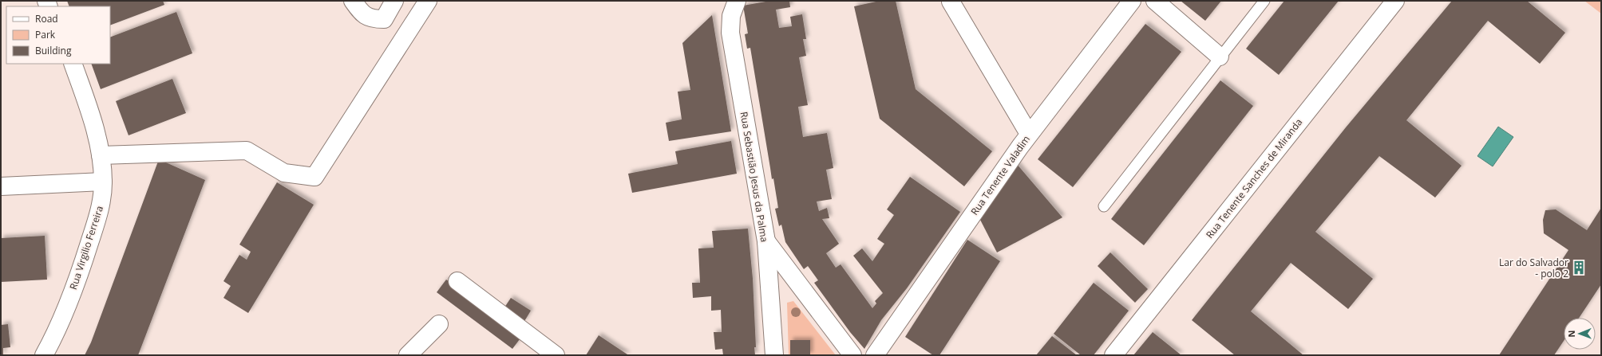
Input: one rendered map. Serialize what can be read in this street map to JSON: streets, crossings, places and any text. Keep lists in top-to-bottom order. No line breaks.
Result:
{"streets":{"street":["Rua Tenente Valadim","Rua Sebastião Jesus da Palma","Rua Tenente Sanches de Miranda","Rua Virgilio Ferreira"]},"places":{"building":["Lar do Salvador - polo 2"]},"legend":["Road","Park","Building"],"north":"left"}
